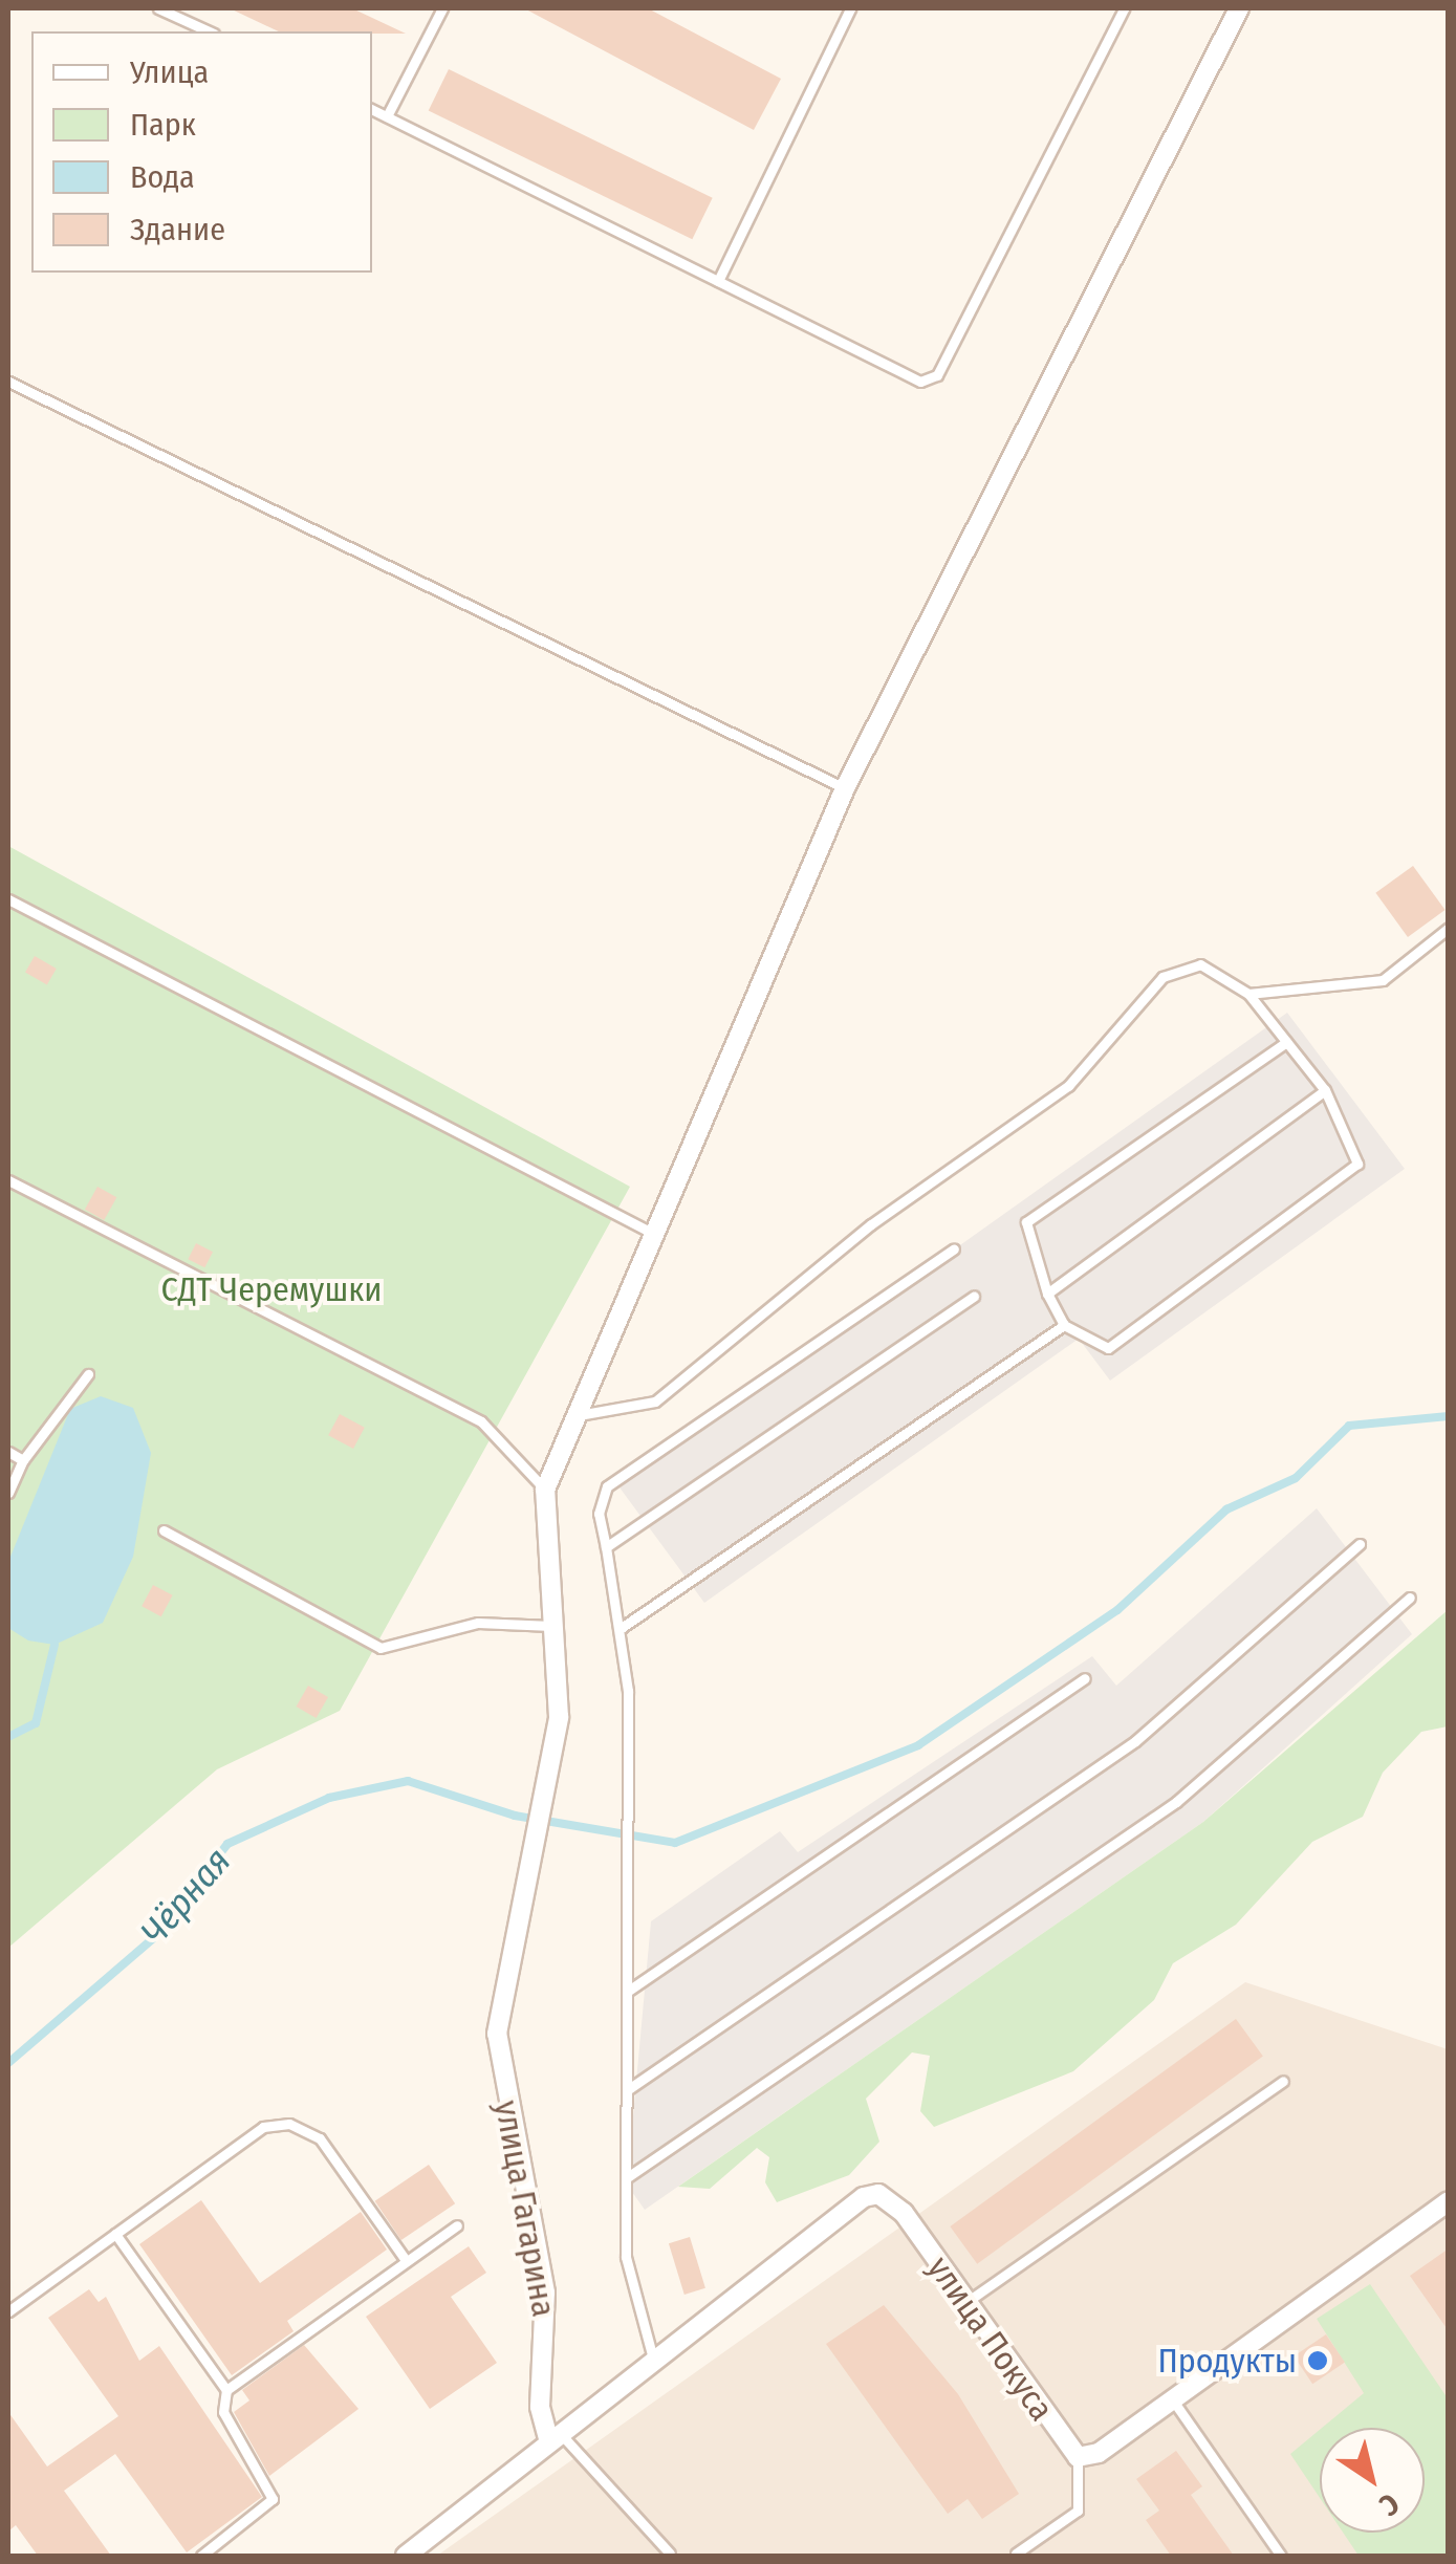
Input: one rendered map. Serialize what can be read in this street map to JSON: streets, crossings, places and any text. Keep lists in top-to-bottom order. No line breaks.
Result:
{"streets":{"street":["улица Гагарина","улица Покуса"]},"crossings":[["улица Гагарина","улица Покуса"]],"water":["Чёрная"],"parks":["СДТ Черемушки"],"places":["Продукты"],"legend":["Улица","Парк","Вода","Здание"],"north":"bottom right"}
